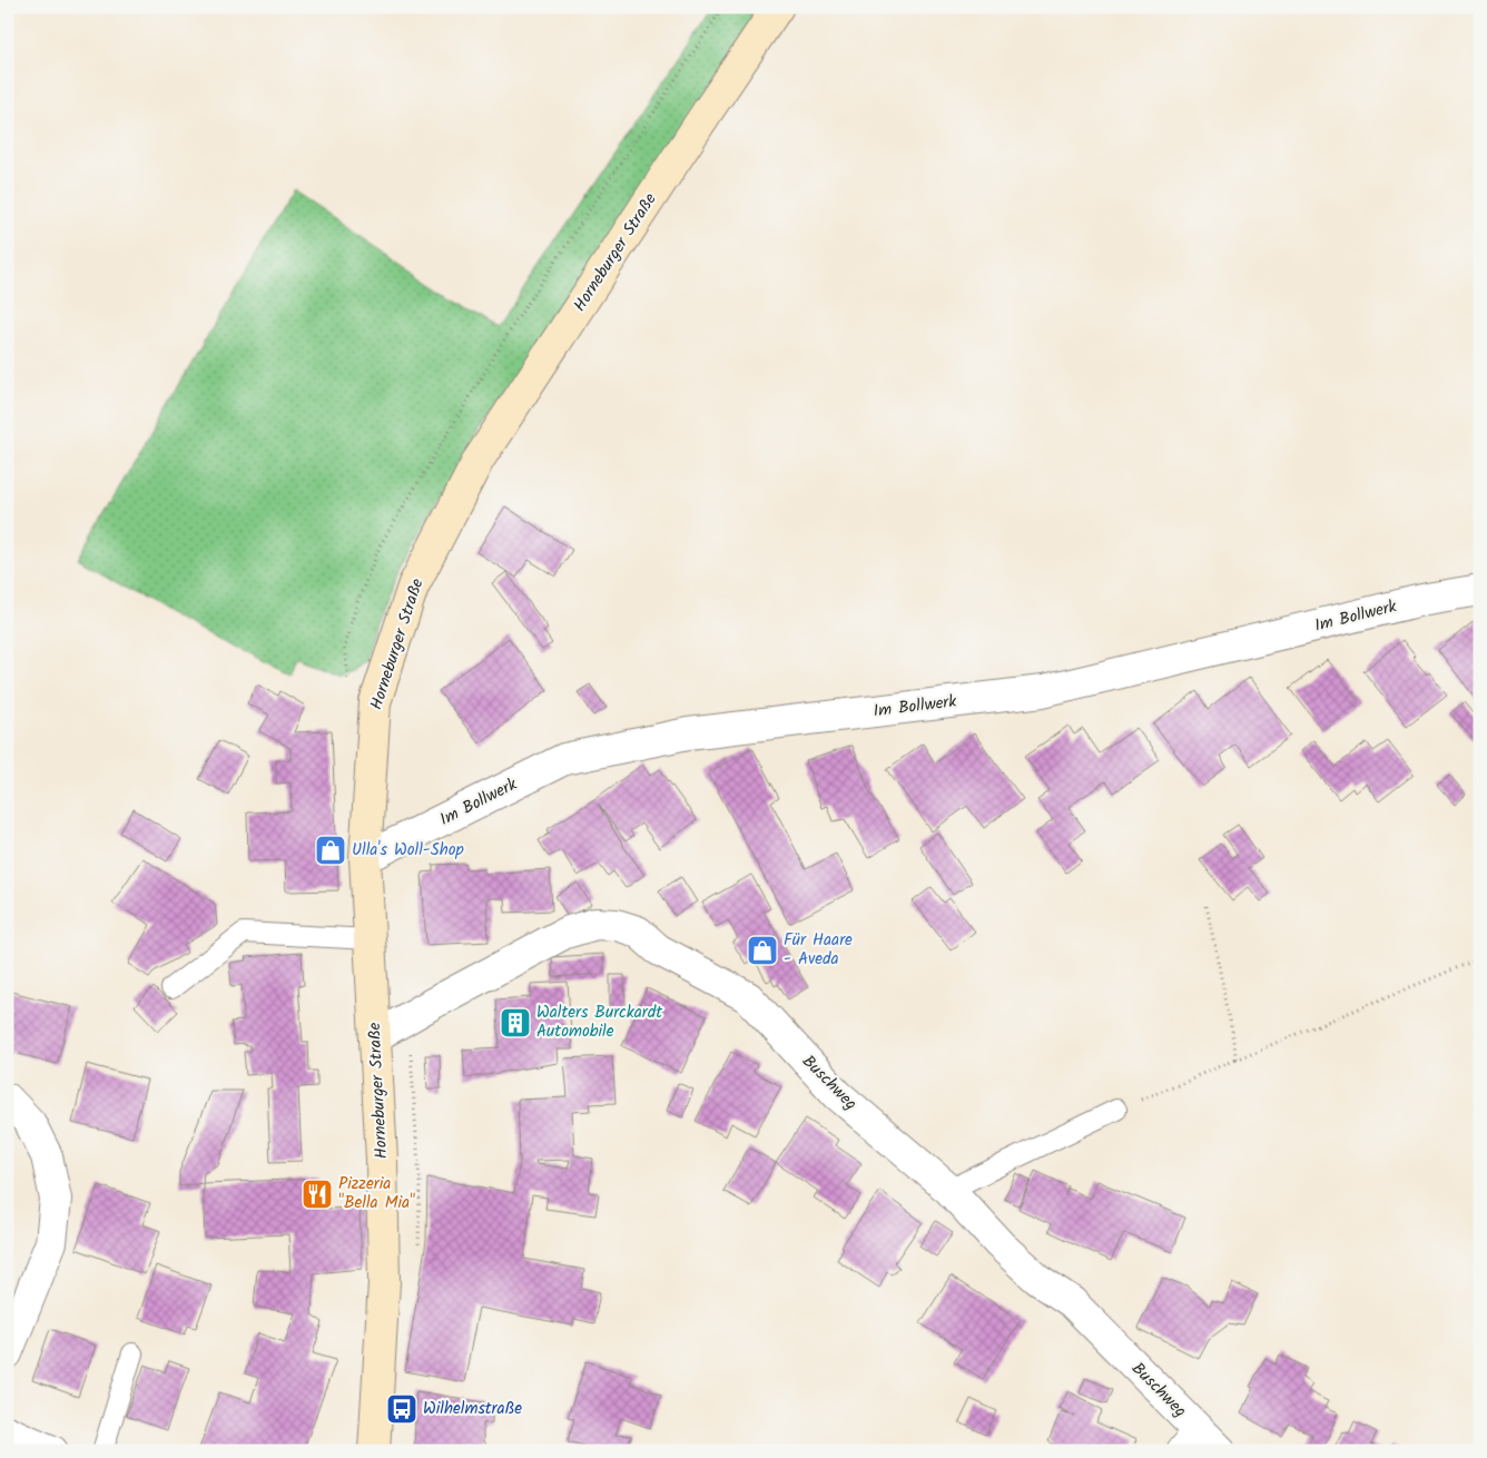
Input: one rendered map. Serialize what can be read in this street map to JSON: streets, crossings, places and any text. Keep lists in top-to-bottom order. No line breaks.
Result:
{"streets":{"street":["Horneburger Straße","Im Bollwerk","Buschweg"]},"crossings":[["Horneburger Straße","Im Bollwerk"],["Horneburger Straße","Buschweg"]],"places":{"shop":["Ulla's Woll-Shop","Für Haare - Aveda"],"building":["Walters Burckardt Automobile"],"restaurant":["Pizzeria \"Bella Mia\""],"bus stop":["Wilhelmstraße"]}}
